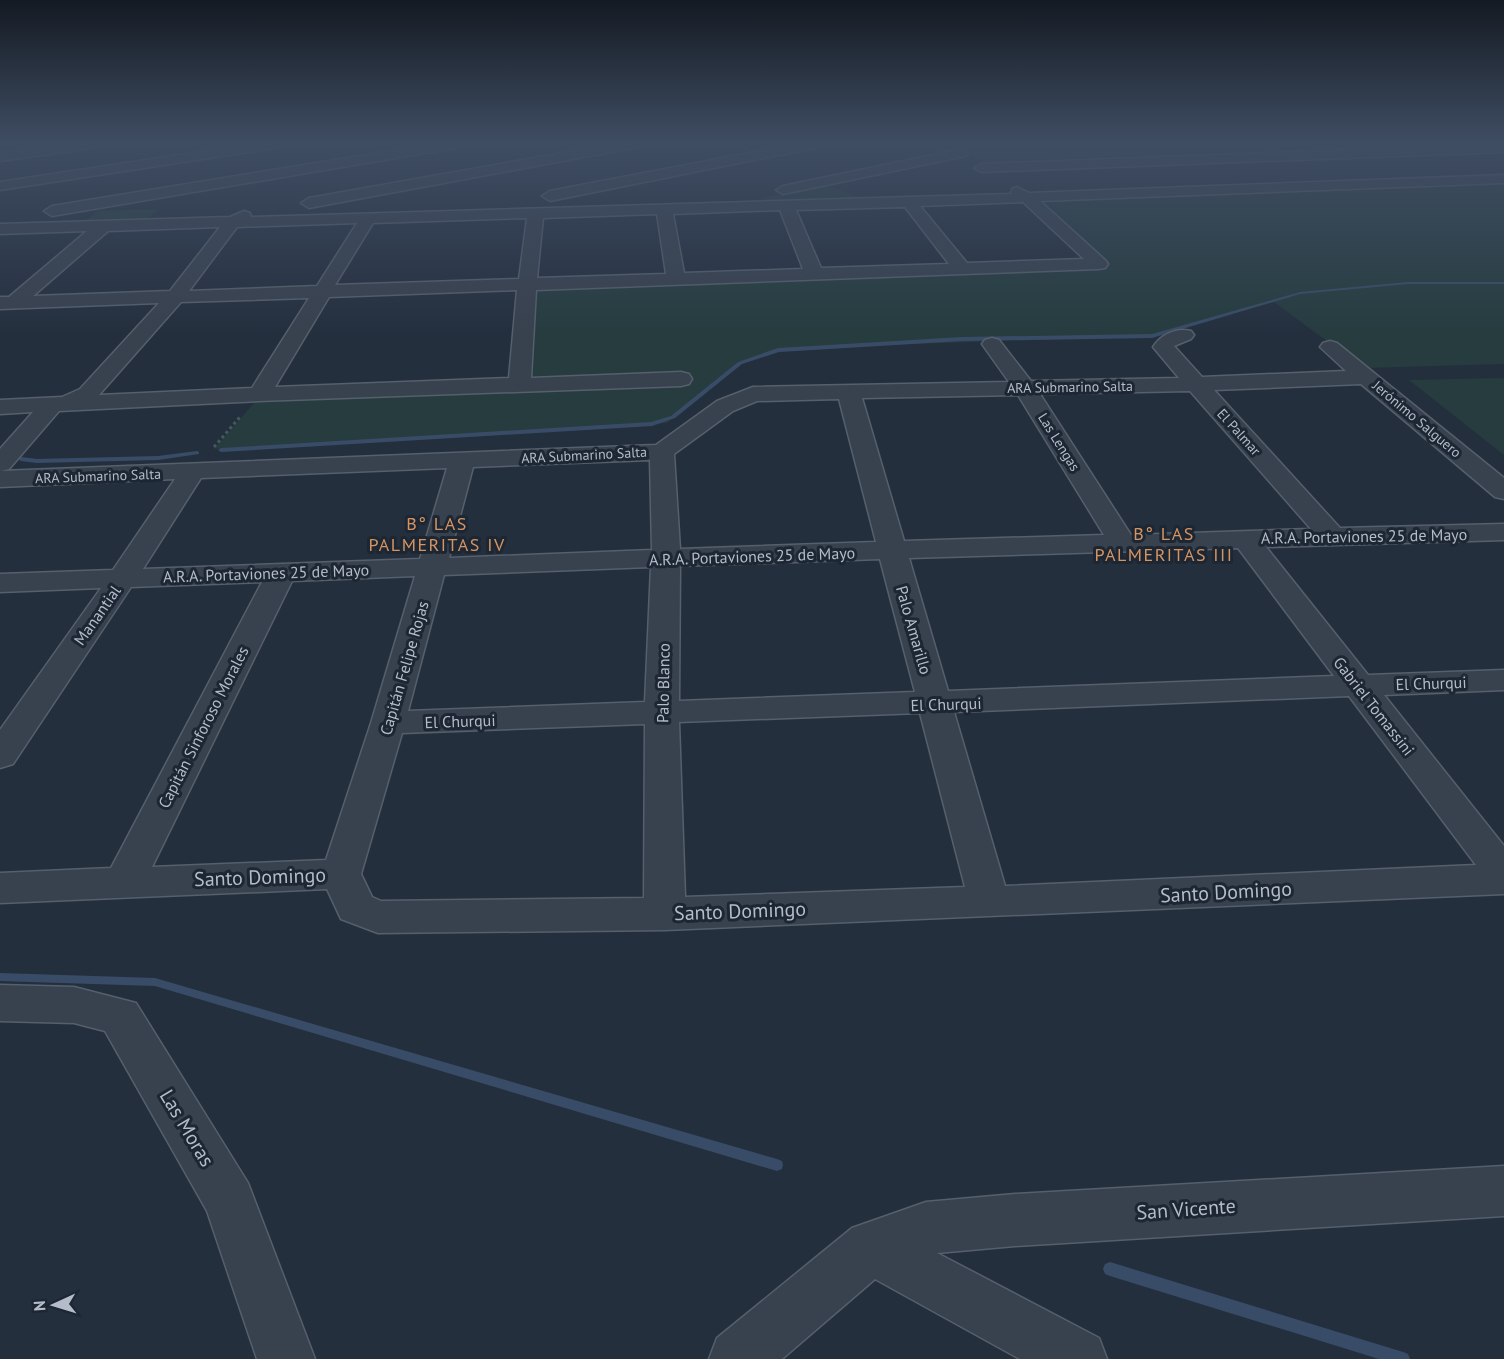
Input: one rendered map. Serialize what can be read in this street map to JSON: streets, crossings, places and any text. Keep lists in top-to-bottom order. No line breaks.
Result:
{"streets":{"street":["ARA Submarino Salta","Jerónimo Salguero","El Palmar","Las Lengas","A.R.A. Portaviones 25 de Mayo","Manantial","Palo Amarillo","Capitán Felipe Rojas","Palo Blanco","El Churqui","Gabriel Tomassini","Capitán Sinforoso Morales","Santo Domingo","Las Moras","San Vicente"]},"crossings":[["ARA Submarino Salta","Jerónimo Salguero"],["ARA Submarino Salta","El Palmar"],["ARA Submarino Salta","Las Lengas"],["ARA Submarino Salta","Manantial"],["ARA Submarino Salta","Palo Amarillo"],["ARA Submarino Salta","Capitán Felipe Rojas"],["ARA Submarino Salta","Palo Blanco"],["El Palmar","A.R.A. Portaviones 25 de Mayo"],["Las Lengas","A.R.A. Portaviones 25 de Mayo"],["A.R.A. Portaviones 25 de Mayo","Manantial"],["A.R.A. Portaviones 25 de Mayo","Palo Amarillo"],["A.R.A. Portaviones 25 de Mayo","Capitán Felipe Rojas"],["A.R.A. Portaviones 25 de Mayo","Palo Blanco"],["A.R.A. Portaviones 25 de Mayo","Gabriel Tomassini"],["A.R.A. Portaviones 25 de Mayo","Capitán Sinforoso Morales"],["Palo Amarillo","El Churqui"],["Palo Amarillo","Santo Domingo"],["Capitán Felipe Rojas","El Churqui"],["Capitán Felipe Rojas","Santo Domingo"],["Palo Blanco","El Churqui"],["Palo Blanco","Santo Domingo"],["El Churqui","Gabriel Tomassini"],["Capitán Sinforoso Morales","Santo Domingo"]],"districts":["B° LAS PALMERITAS IV","B° LAS PALMERITAS III"],"north":"left"}
